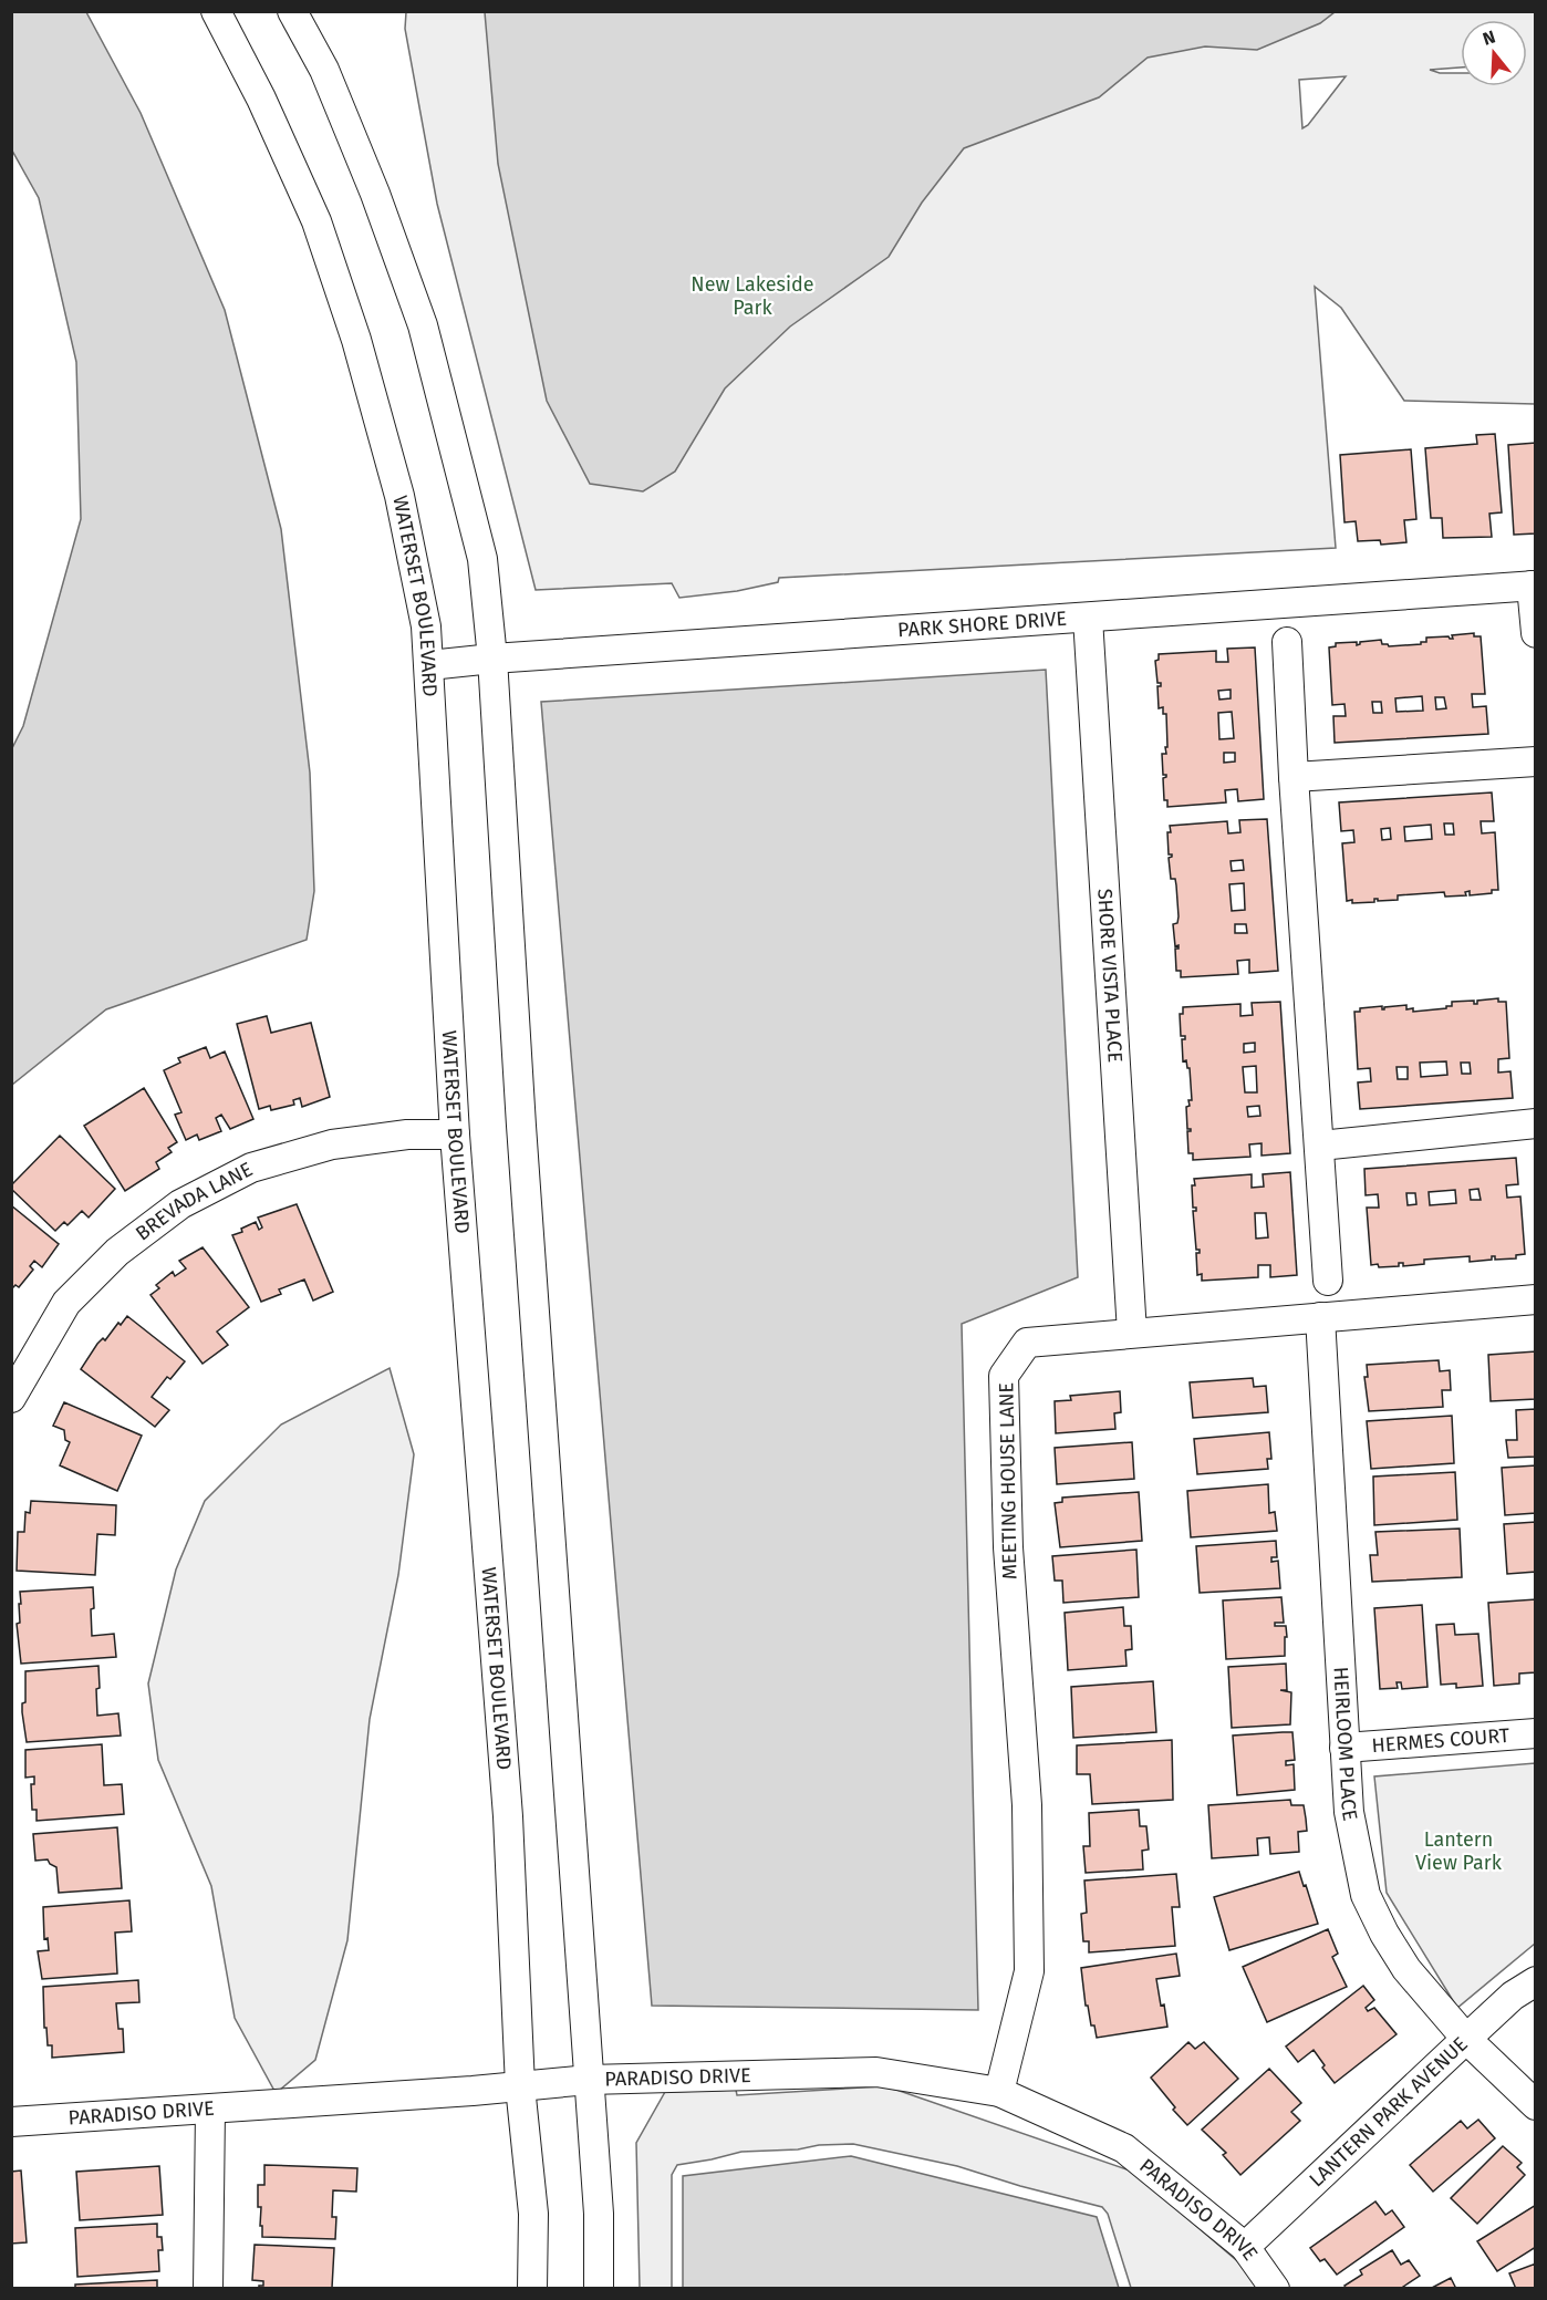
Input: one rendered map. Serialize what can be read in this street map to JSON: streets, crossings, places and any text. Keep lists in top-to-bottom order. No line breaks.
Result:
{"streets":{"street":["WATERSET BOULEVARD","PARK SHORE DRIVE","SHORE VISTA PLACE","BREVADA LANE","MEETING HOUSE LANE","HERMES COURT","HEIRLOOM PLACE","PARADISO DRIVE","LANTERN PARK AVENUE"]},"crossings":[["WATERSET BOULEVARD","PARK SHORE DRIVE"],["WATERSET BOULEVARD","BREVADA LANE"],["WATERSET BOULEVARD","PARADISO DRIVE"],["PARK SHORE DRIVE","SHORE VISTA PLACE"],["SHORE VISTA PLACE","MEETING HOUSE LANE"],["MEETING HOUSE LANE","HEIRLOOM PLACE"],["MEETING HOUSE LANE","PARADISO DRIVE"],["HERMES COURT","HEIRLOOM PLACE"],["HEIRLOOM PLACE","LANTERN PARK AVENUE"],["PARADISO DRIVE","LANTERN PARK AVENUE"]],"parks":["New Lakeside Park","Lantern View Park"],"north":"top"}
